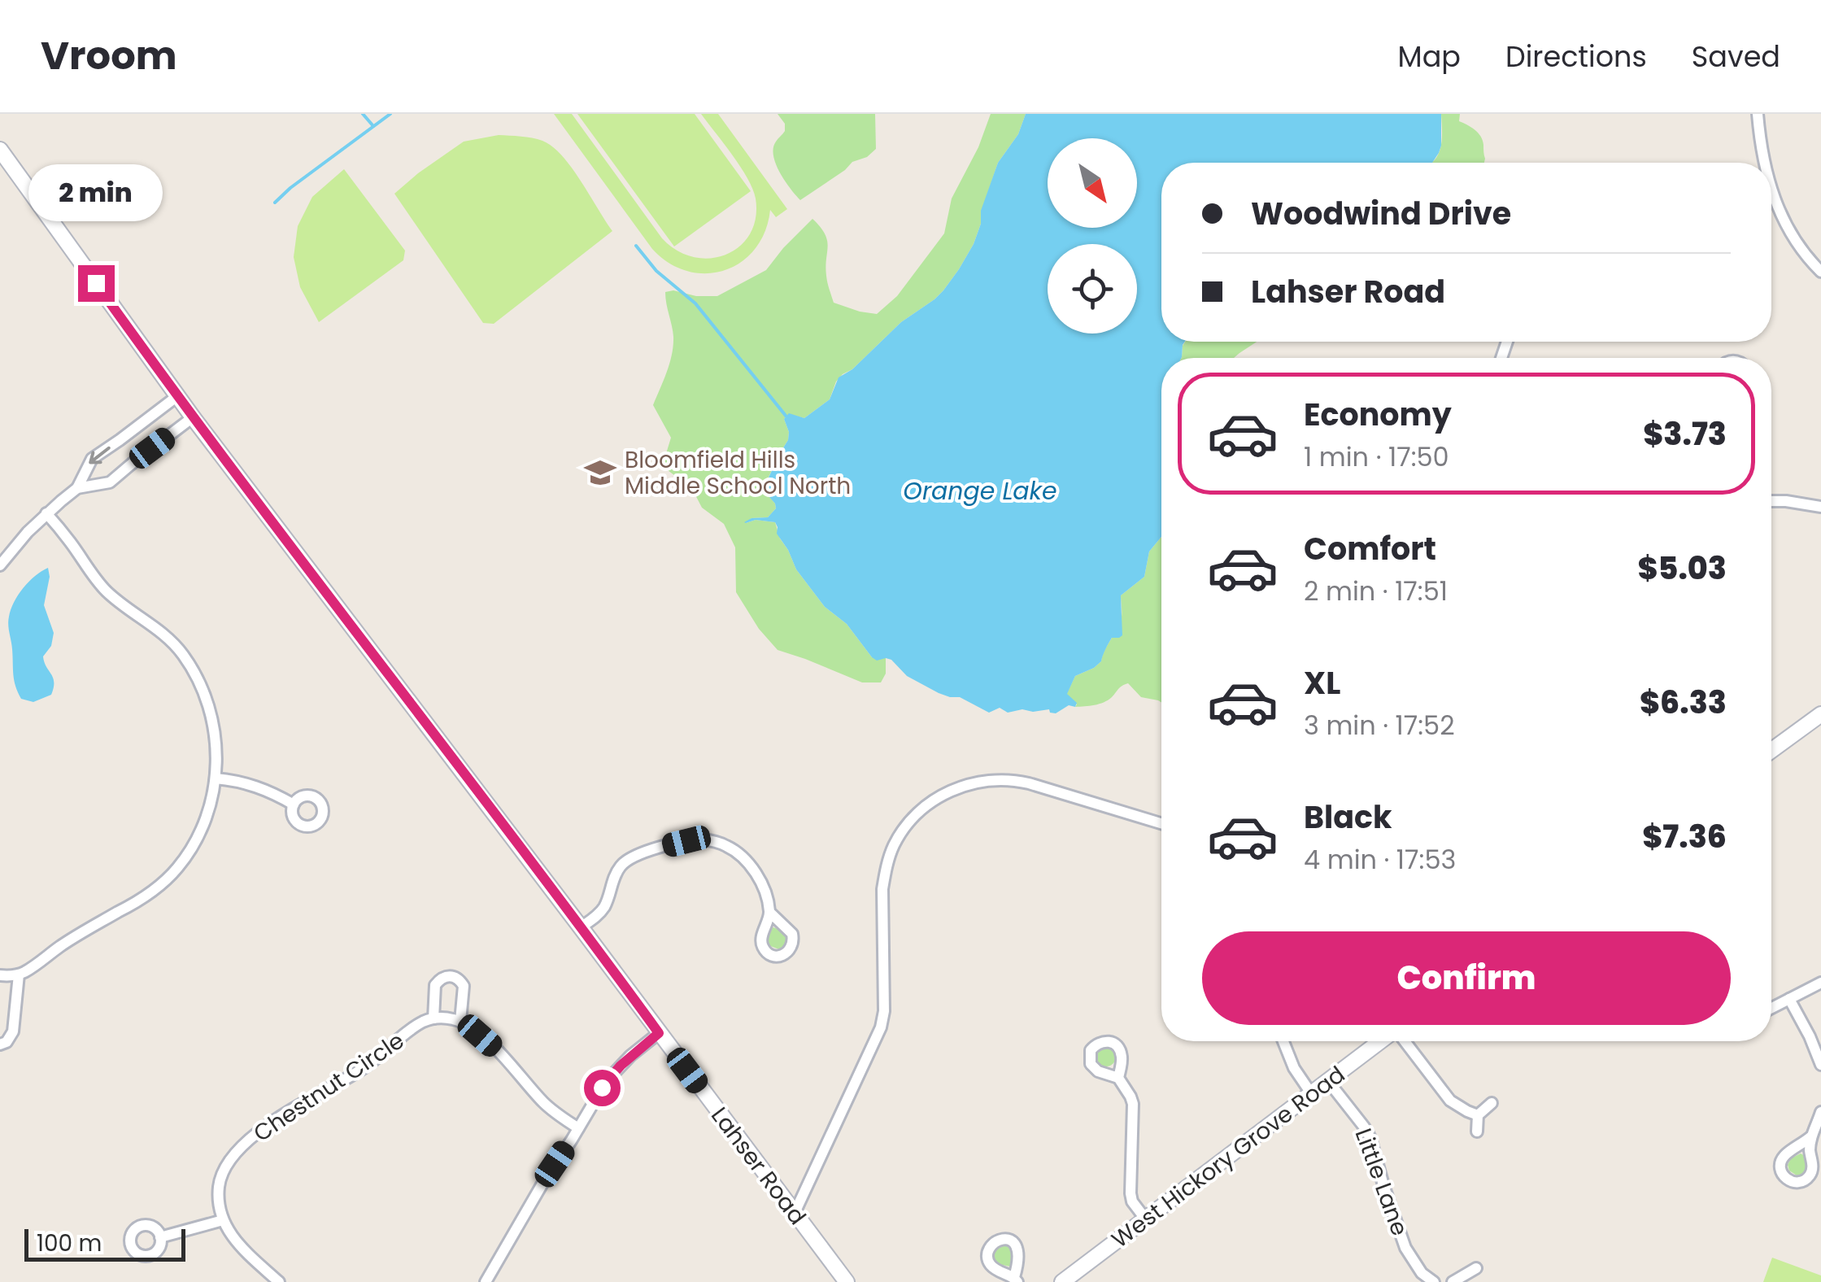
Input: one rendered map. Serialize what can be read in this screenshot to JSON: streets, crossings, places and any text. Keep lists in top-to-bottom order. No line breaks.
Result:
{"streets":{"street":["Chestnut Circle","West Hickory Grove Road","Lahser Road","Little Lane"]},"crossings":[["West Hickory Grove Road","Little Lane"]],"water":["Orange Lake"],"places":{"school or university":["Bloomfield Hills Middle School North"]},"scale_bar":"100 m","north":"bottom right","page":{"header":"Vroom","nav":["Map","Directions","Saved"],"banner":["Woodwind Drive","Lahser Road"],"bubble":"2 min","list":[{"name":"Economy","note":"1 min · 17:50","value":"$3.73"},{"name":"Comfort","note":"2 min · 17:51","value":"$5.03"},{"name":"XL","note":"3 min · 17:52","value":"$6.33"},{"name":"Black","note":"4 min · 17:53","value":"$7.36"}],"buttons":"Confirm","scale":"100 m"}}
